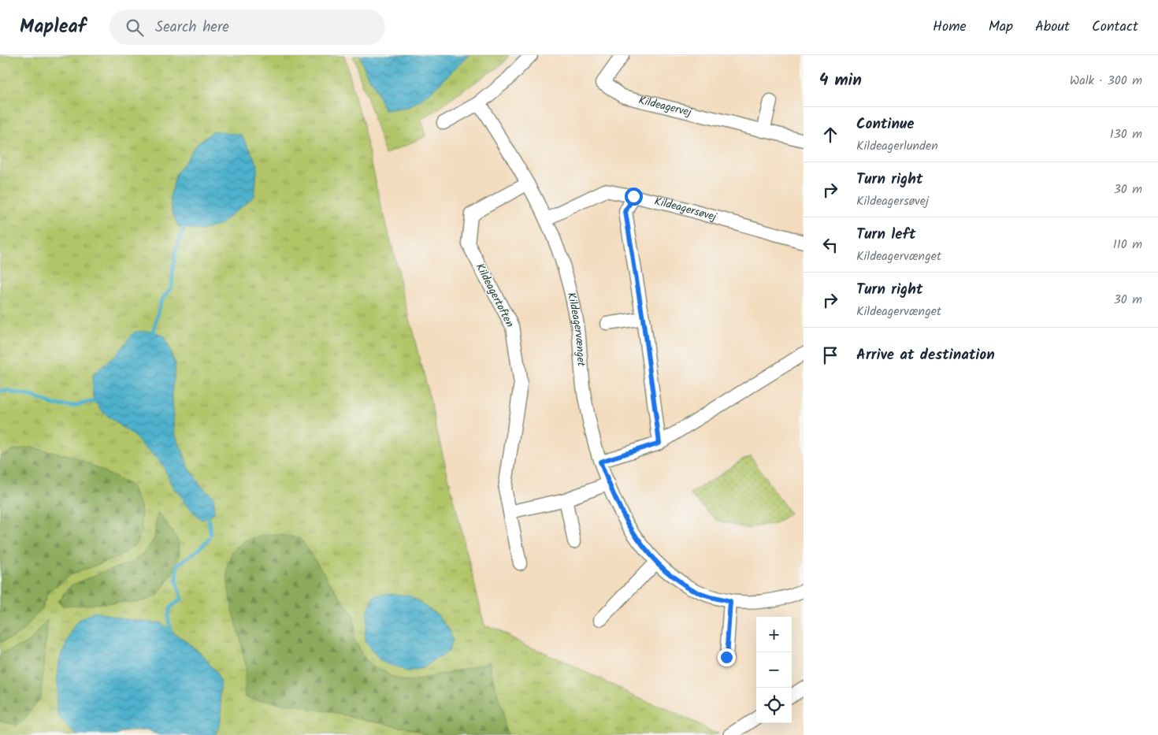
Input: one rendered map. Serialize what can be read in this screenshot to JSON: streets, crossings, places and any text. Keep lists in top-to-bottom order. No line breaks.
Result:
{"streets":{"street":["Kildeagervej","Kildeagersøvej","Kildeagertoften","Kildeagervænget"]},"crossings":[["Kildeagersøvej","Kildeagervænget"],["Kildeagertoften","Kildeagervænget"]],"page":{"header":"Mapleaf","search":"Search here","nav":["Home","Map","About","Contact"],"heading":["4 min","Walk · 300 m"],"list":[["Continue","Kildeagerlunden","130 m"],["Turn right","Kildeagersøvej","30 m"],["Turn left","Kildeagervænget","110 m"],["Turn right","Kildeagervænget","30 m"],"Arrive at destination"],"map_buttons":["+","−"]}}
